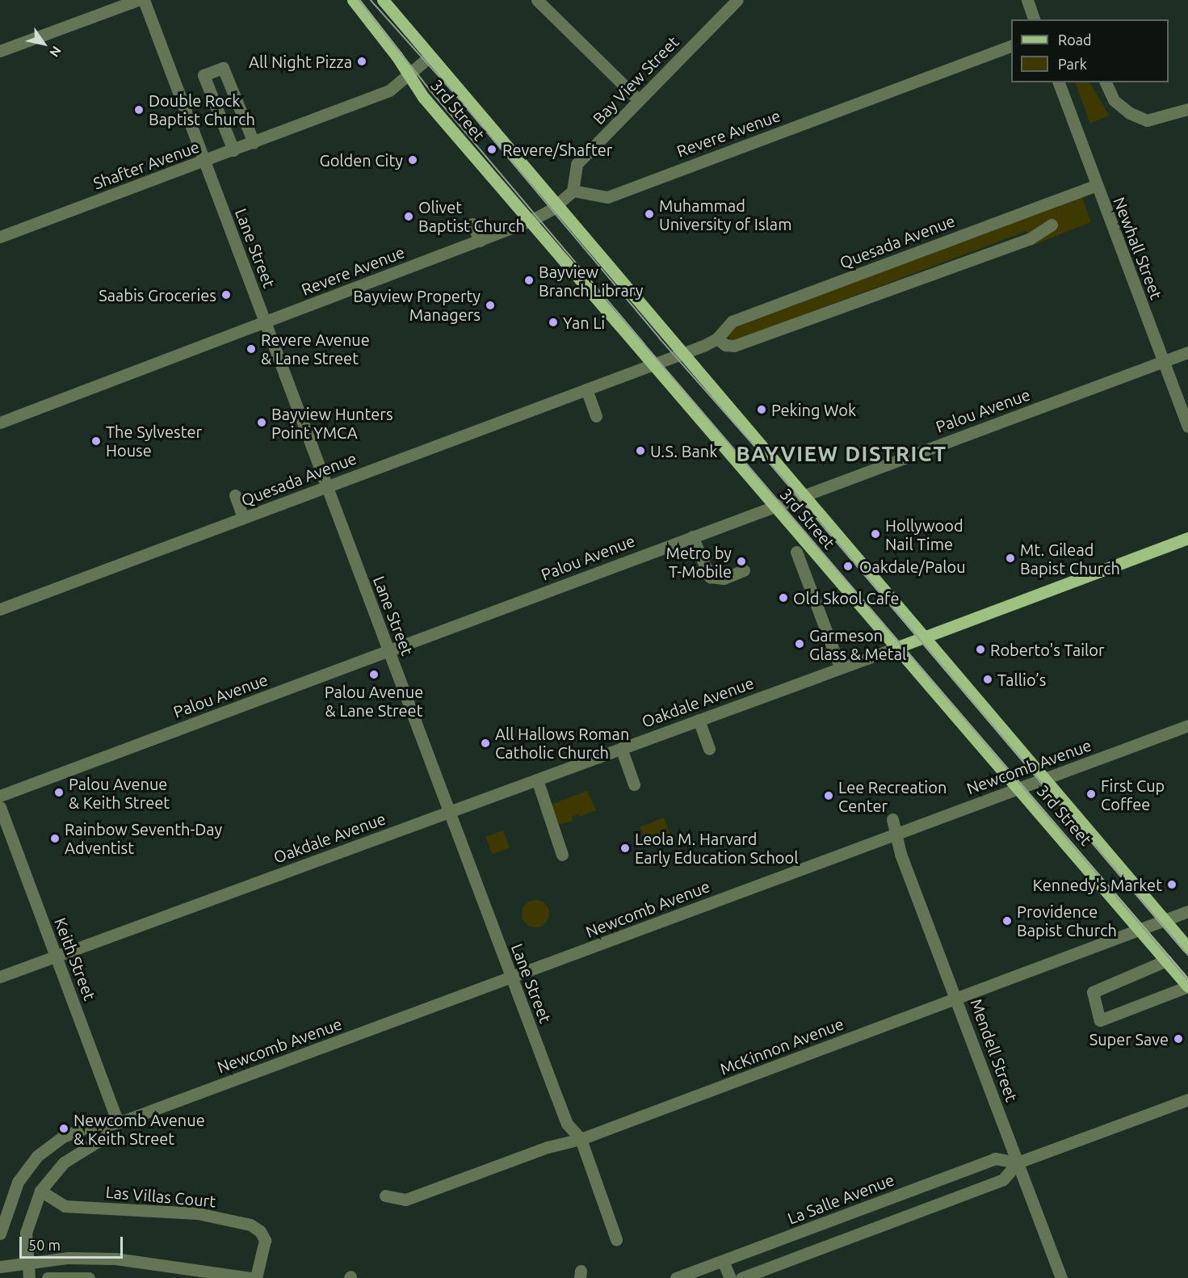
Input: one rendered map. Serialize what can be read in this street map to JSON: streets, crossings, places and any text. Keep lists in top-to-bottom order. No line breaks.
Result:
{"streets":{"main road":["3rd Street","Oakdale Avenue"],"street":["Bay View Street","Revere Avenue","Shafter Avenue","Quesada Avenue","Lane Street","Newhall Street","Palou Avenue","Newcomb Avenue","Keith Street","McKinnon Avenue","Mendell Street","Las Villas Court","La Salle Avenue"]},"crossings":[["Bay View Street","Revere Avenue"],["3rd Street","Revere Avenue"],["3rd Street","Shafter Avenue"],["3rd Street","Quesada Avenue"],["3rd Street","Palou Avenue"],["3rd Street","Oakdale Avenue"],["3rd Street","Newcomb Avenue"],["3rd Street","McKinnon Avenue"],["Revere Avenue","Lane Street"],["Shafter Avenue","Lane Street"],["Quesada Avenue","Lane Street"],["Quesada Avenue","Newhall Street"],["Lane Street","Palou Avenue"],["Lane Street","Oakdale Avenue"],["Lane Street","Newcomb Avenue"],["Lane Street","McKinnon Avenue"],["Newhall Street","Palou Avenue"],["Oakdale Avenue","Keith Street"],["Newcomb Avenue","Keith Street"],["Newcomb Avenue","Mendell Street"],["Newcomb Avenue","Las Villas Court"],["McKinnon Avenue","Mendell Street"],["Mendell Street","La Salle Avenue"]],"districts":["BAYVIEW DISTRICT"],"places":["All Night Pizza","Double Rock Baptist Church","Revere/Shafter","Golden City","Muhammad University of Islam","Olivet Baptist Church","Bayview Branch Library","Saabis Groceries","Bayview Property Managers","Yan Li","Revere Avenue & Lane Street","Peking Wok","Bayview Hunters Point YMCA","The Sylvester House","U.S. Bank","Hollywood Nail Time","Mt. Gilead Bapist Church","Metro by T-Mobile","Oakdale/Palou","Old Skool Cafe","Garmeson Glass & Metal","Roberto's Tailor","Palou Avenue & Lane Street","Tallio’s","All Hallows Roman Catholic Church","Palou Avenue & Keith Street","First Cup Coffee","Lee Recreation Center","Rainbow Seventh-Day Adventist","Leola M. Harvard Early Education School","Kennedy's Market","Providence Bapist Church","Super Save","Newcomb Avenue & Keith Street"],"legend":["Road","Park"],"scale_bar":"50 m","north":"bottom right"}
